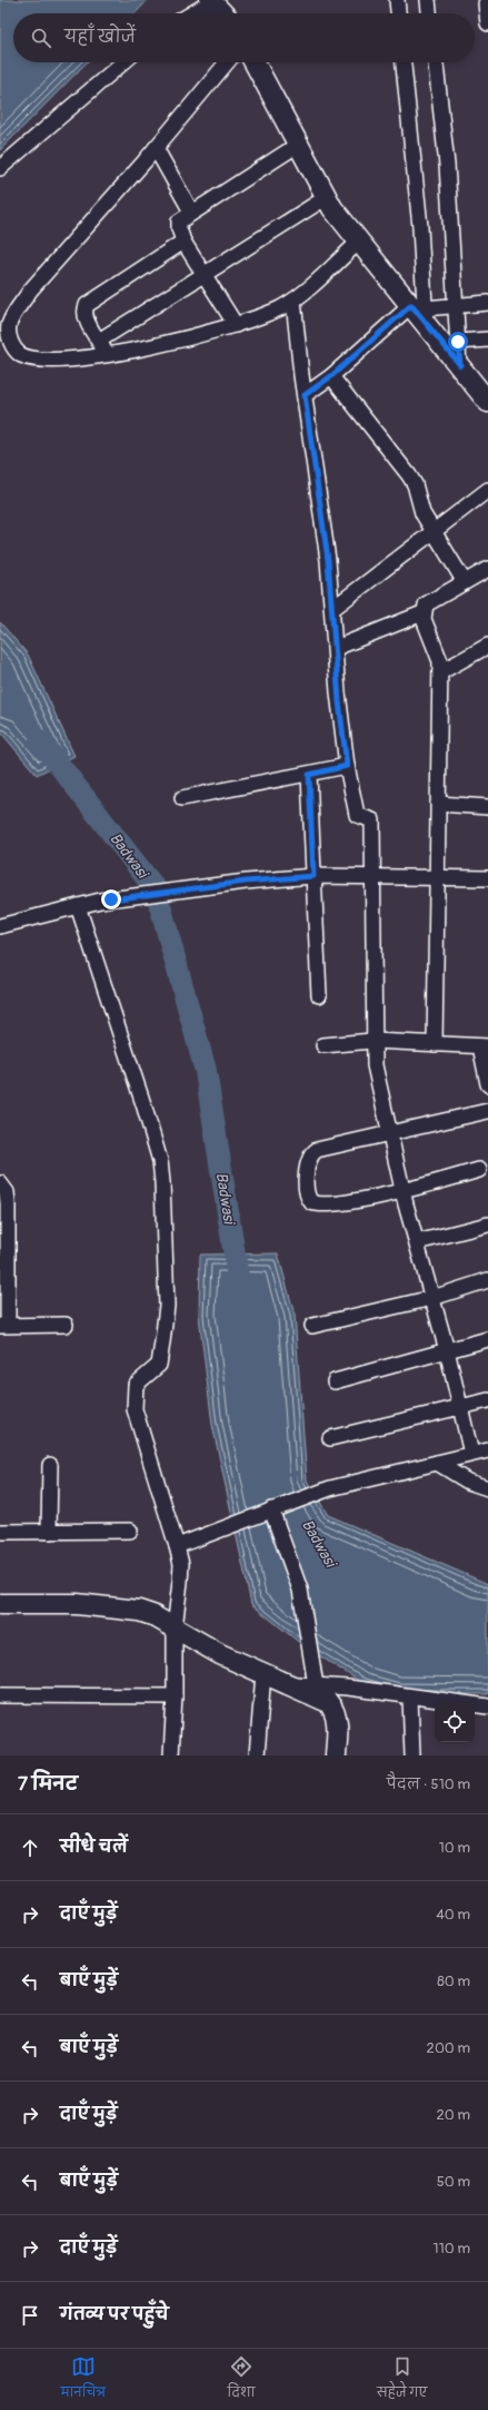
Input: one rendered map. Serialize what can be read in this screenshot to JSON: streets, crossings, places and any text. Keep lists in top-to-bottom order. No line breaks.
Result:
{"water":["Badwasi"],"page":{"search":"यहाँ खोजें","heading":["7 मिनट","पैदल · 510 m"],"list":[["सीधे चलें","10 m"],["दाएँ मुड़ें","40 m"],["बाएँ मुड़ें","80 m"],["बाएँ मुड़ें","200 m"],["दाएँ मुड़ें","20 m"],["बाएँ मुड़ें","50 m"],["दाएँ मुड़ें","110 m"],"गंतव्य पर पहुँचे"],"nav":["मानचित्र","दिशा","सहेजे गए"]}}
